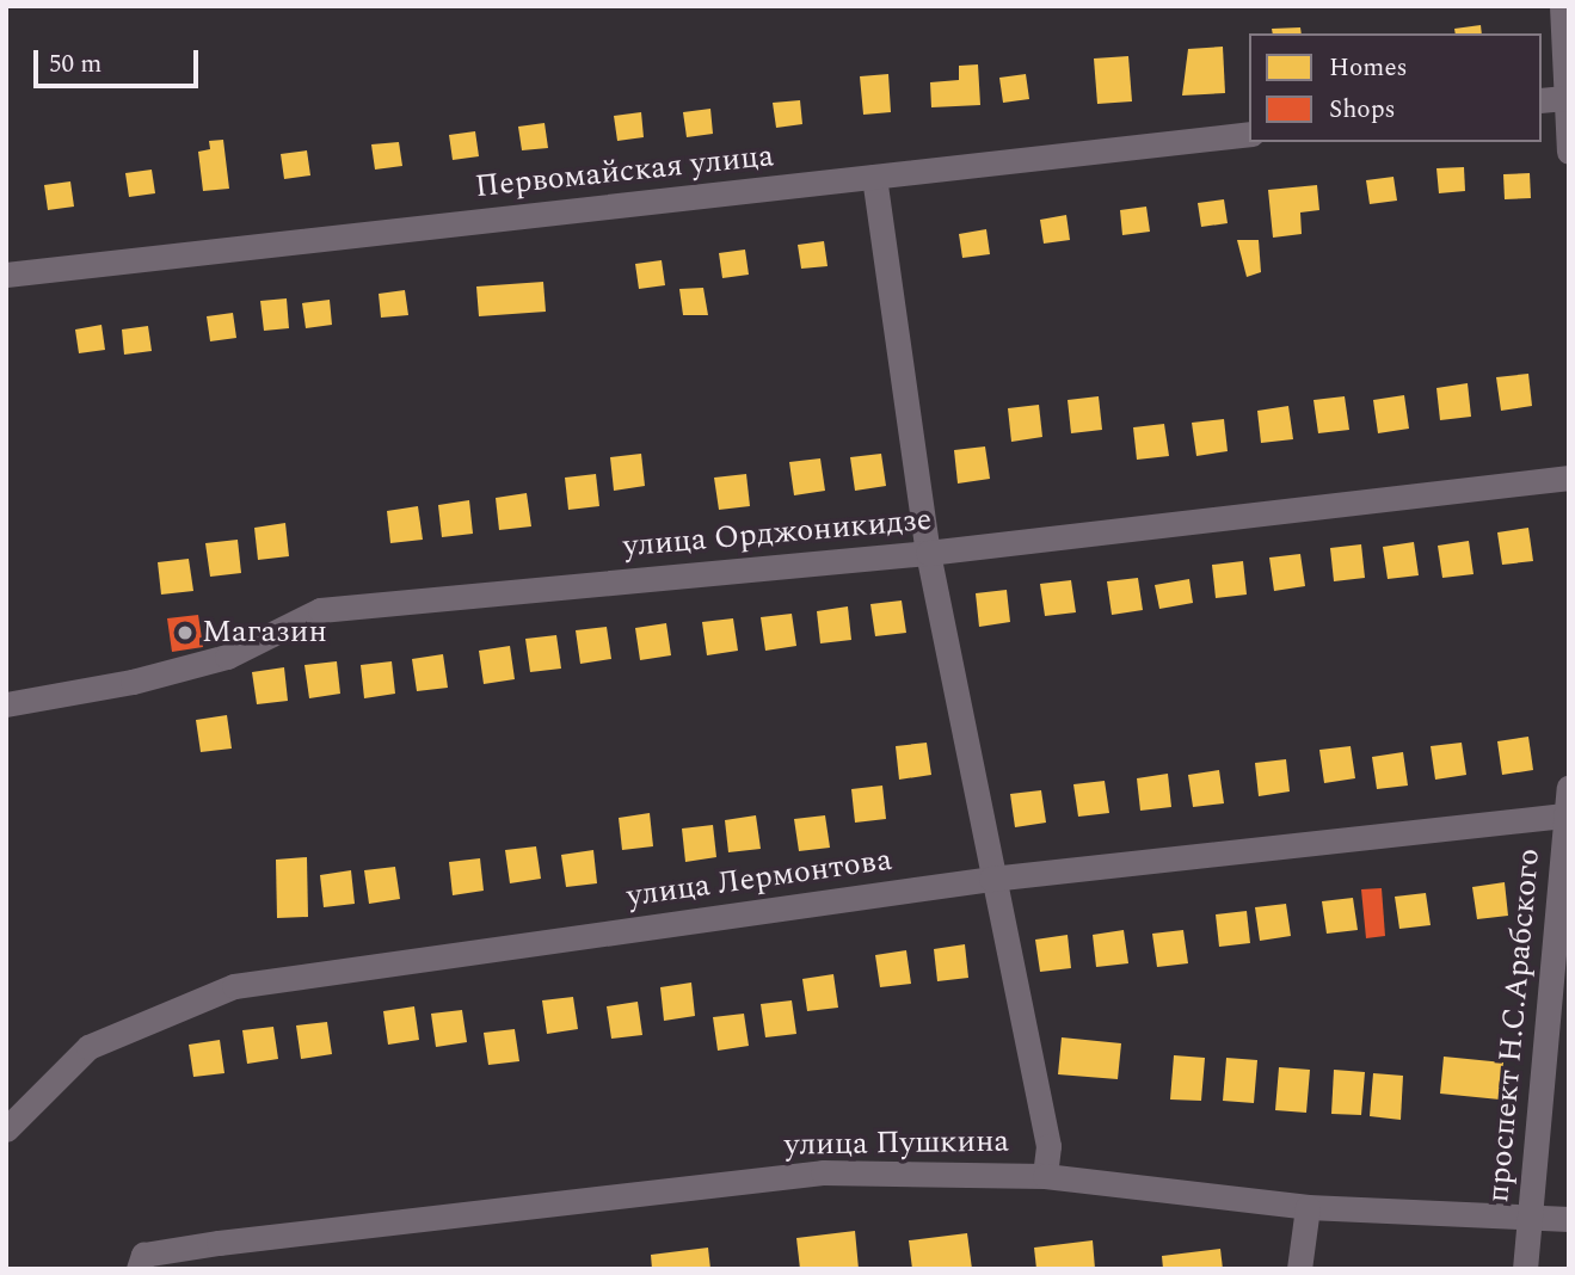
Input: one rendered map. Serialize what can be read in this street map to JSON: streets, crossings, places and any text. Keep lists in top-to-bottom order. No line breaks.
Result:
{"streets":{"street":["Первомайская улица","улица Орджоникидзе","улица Лермонтова","проспект Н.С.Арабского","улица Пушкина"]},"crossings":[["улица Лермонтова","проспект Н.С.Арабского"],["проспект Н.С.Арабского","улица Пушкина"]],"places":["Магазин"],"legend":["Homes","Shops"],"scale_bar":"50 m"}
